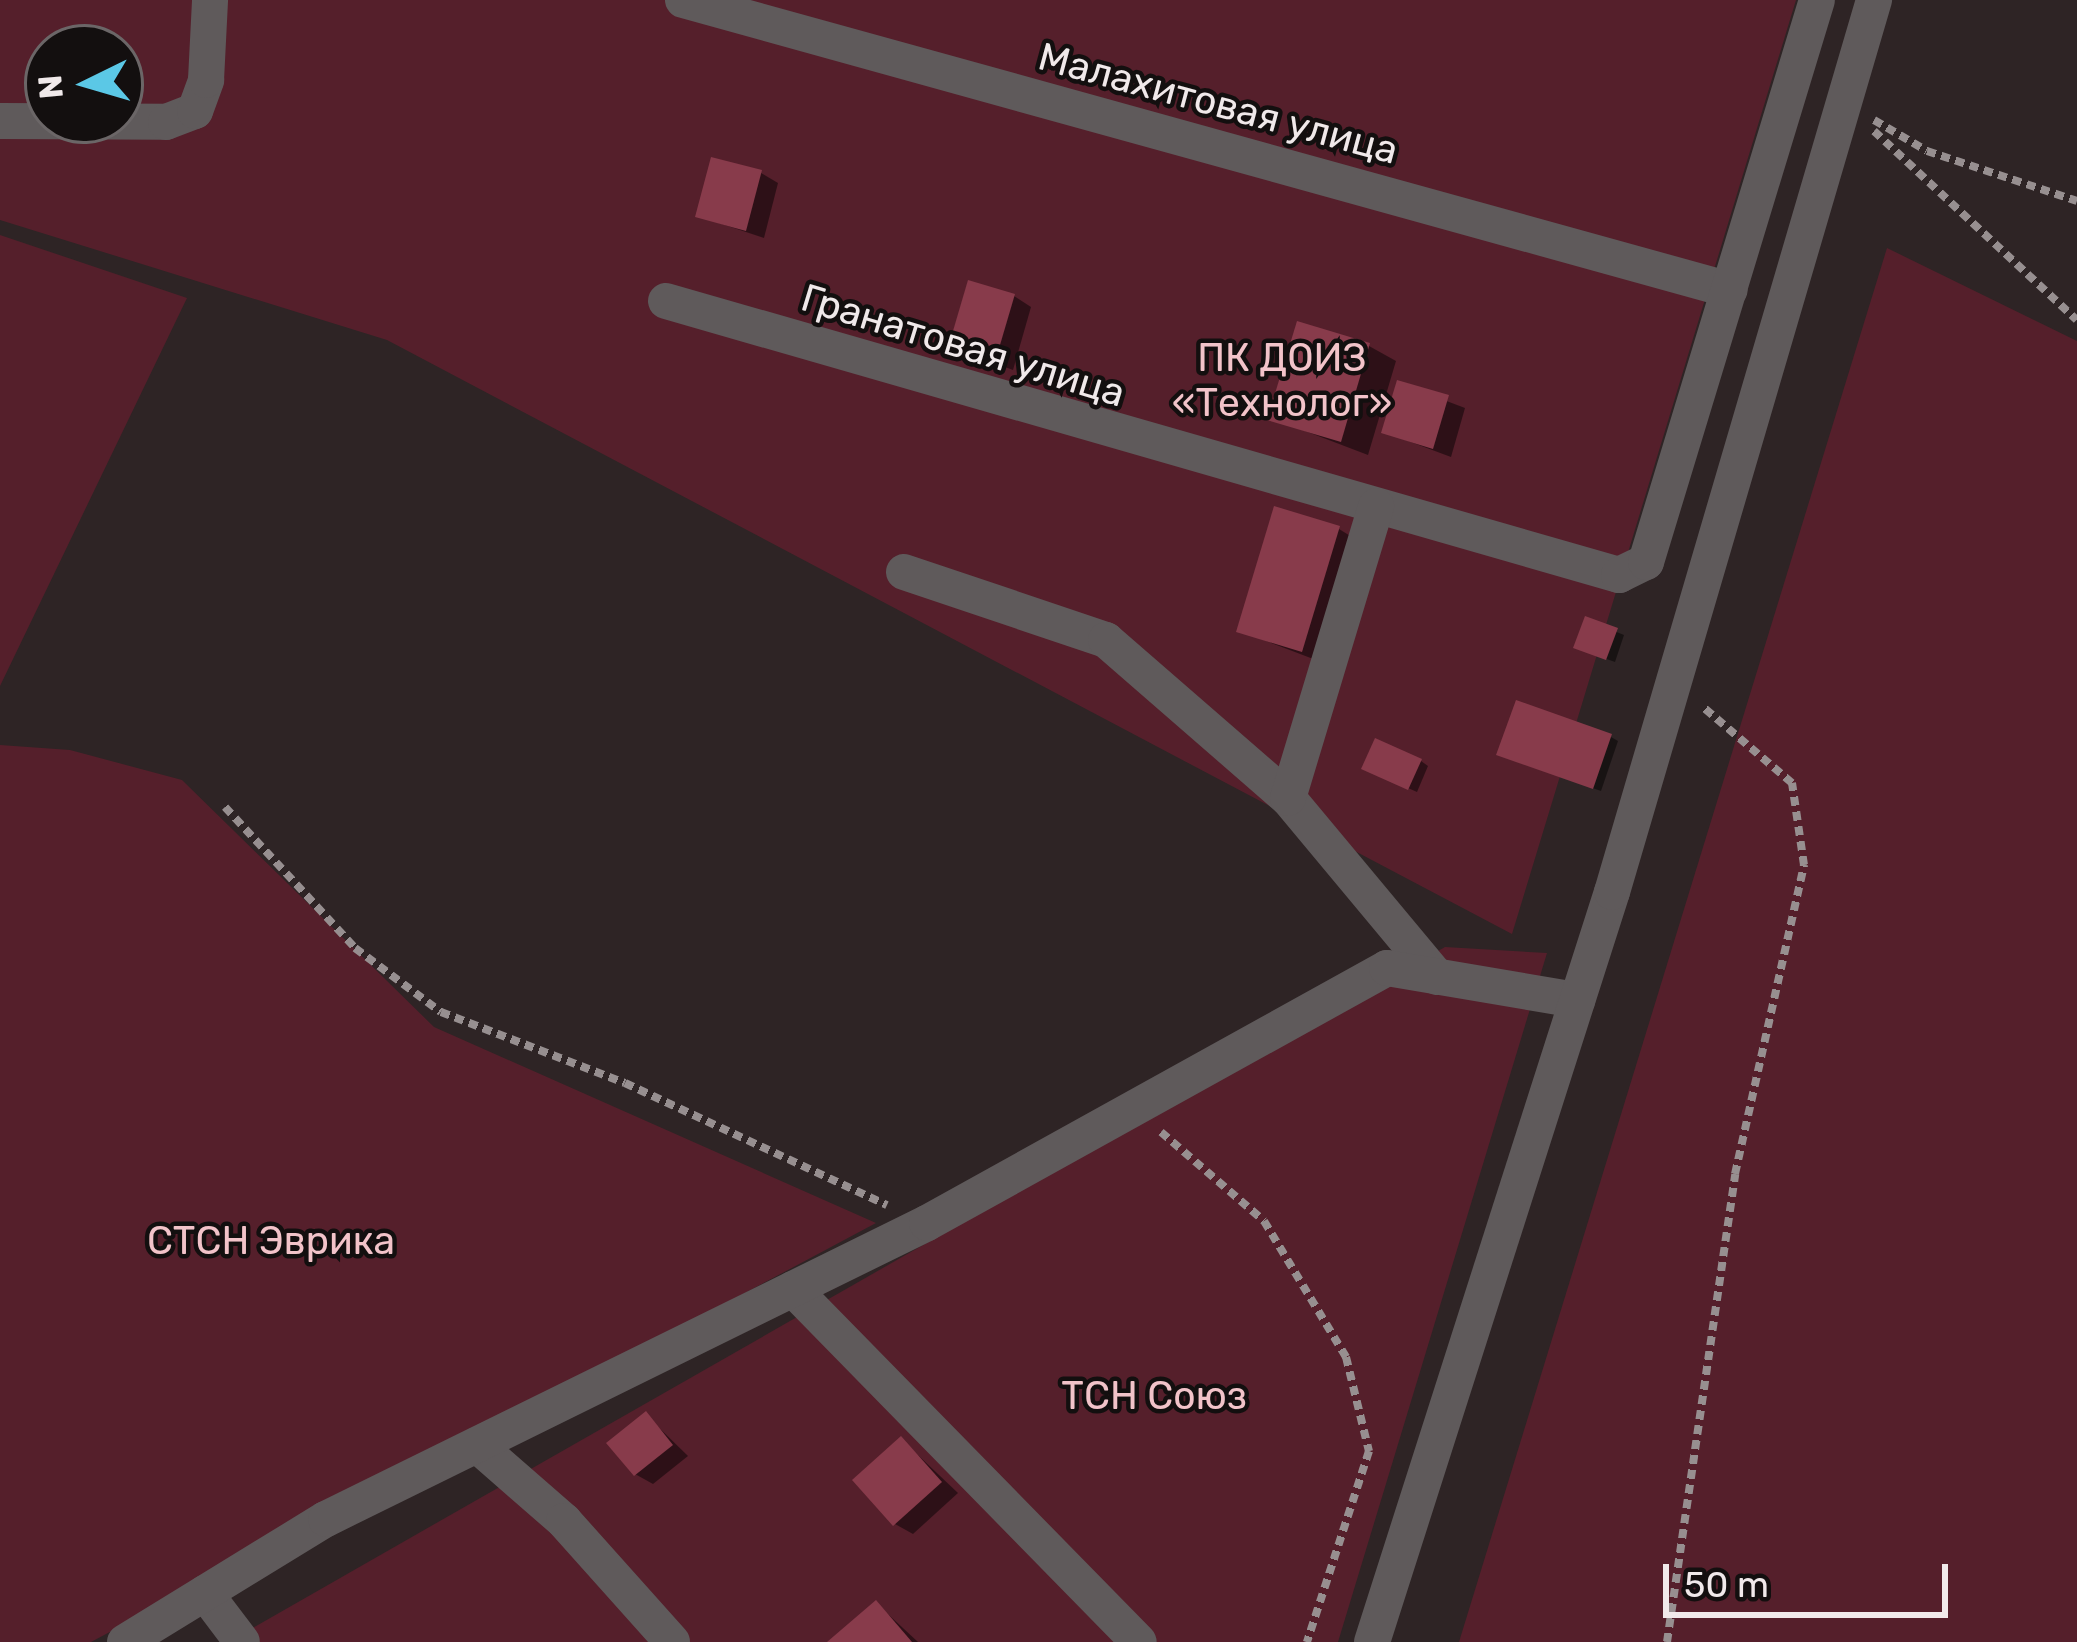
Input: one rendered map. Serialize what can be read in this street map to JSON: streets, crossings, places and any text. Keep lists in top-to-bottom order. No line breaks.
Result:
{"streets":{"street":["Малахитовая улица","Гранатовая улица"]},"crossings":[["Малахитовая улица","Гранатовая улица"]],"parks":["ПК ДОИЗ «Технолог»","СТСН Эврика","ТСН Союз"],"scale_bar":"50 m","north":"left"}
